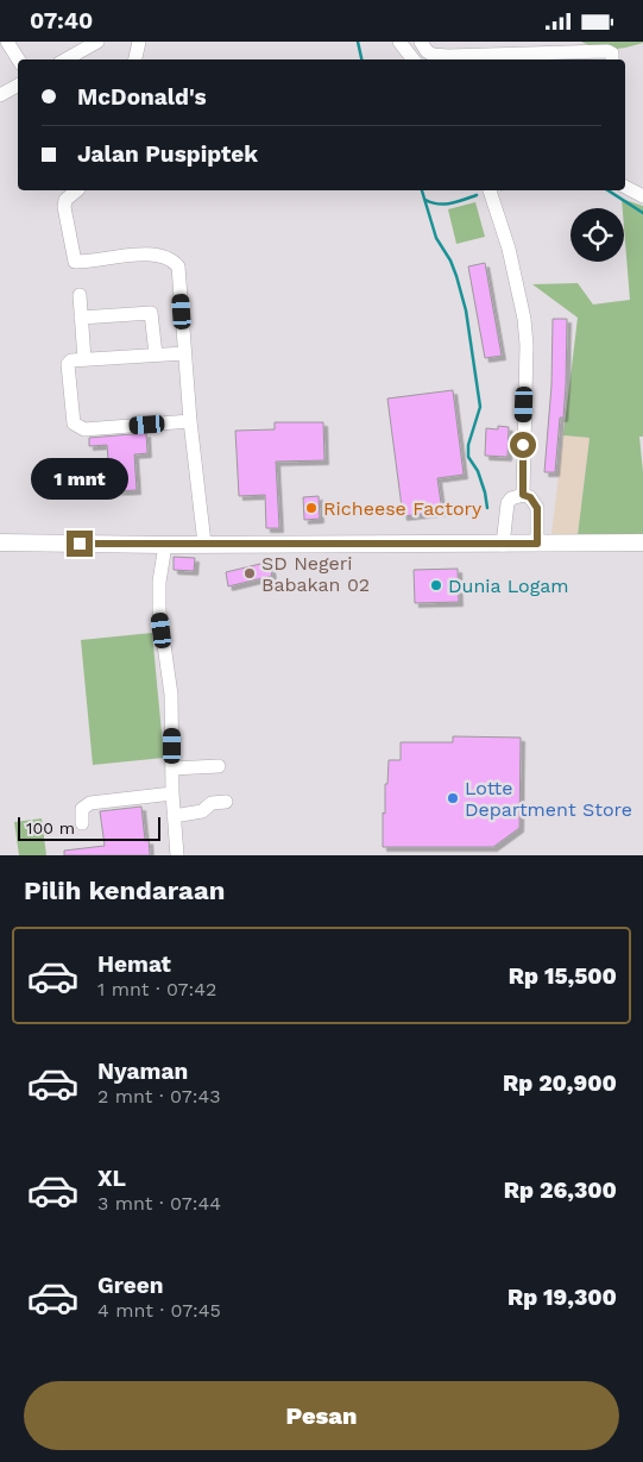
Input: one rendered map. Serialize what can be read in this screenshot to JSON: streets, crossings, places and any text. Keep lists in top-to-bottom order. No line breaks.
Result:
{"places":["Richeese Factory","SD Negeri Babakan 02","Dunia Logam","Lotte Department Store"],"scale_bar":"100 m","page":{"status":"07:40","banner":["McDonald's","Jalan Puspiptek"],"bubble":"1 mnt","scale":"100 m","heading":"Pilih kendaraan","list":[{"name":"Hemat","note":"1 mnt · 07:42","value":"Rp 15,500"},{"name":"Nyaman","note":"2 mnt · 07:43","value":"Rp 20,900"},{"name":"XL","note":"3 mnt · 07:44","value":"Rp 26,300"},{"name":"Green","note":"4 mnt · 07:45","value":"Rp 19,300"}],"buttons":"Pesan"}}
